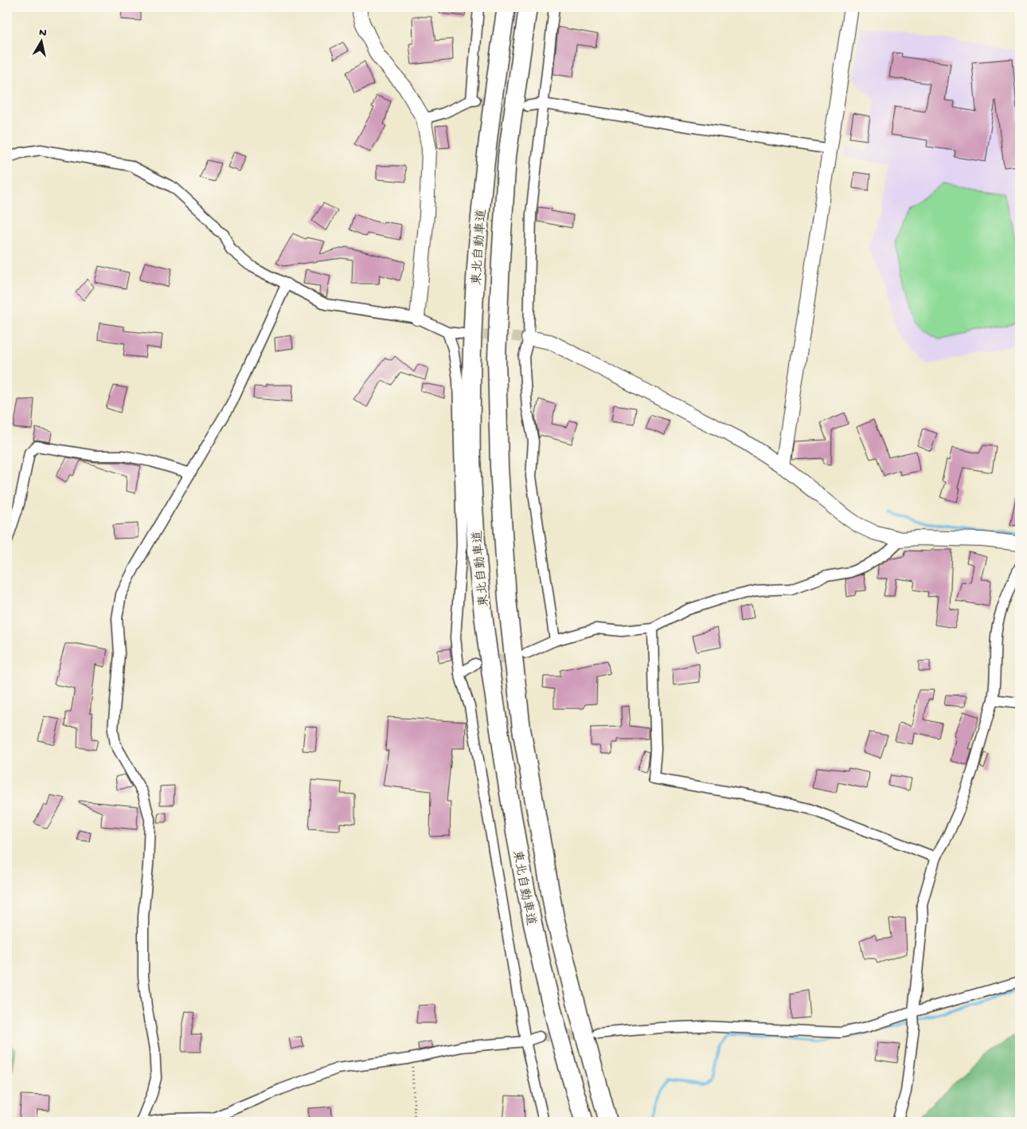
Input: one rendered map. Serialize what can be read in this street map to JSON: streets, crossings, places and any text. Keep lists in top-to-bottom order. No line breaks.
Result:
{"streets":{"highway":["東北自動車道"]},"north":"top"}
